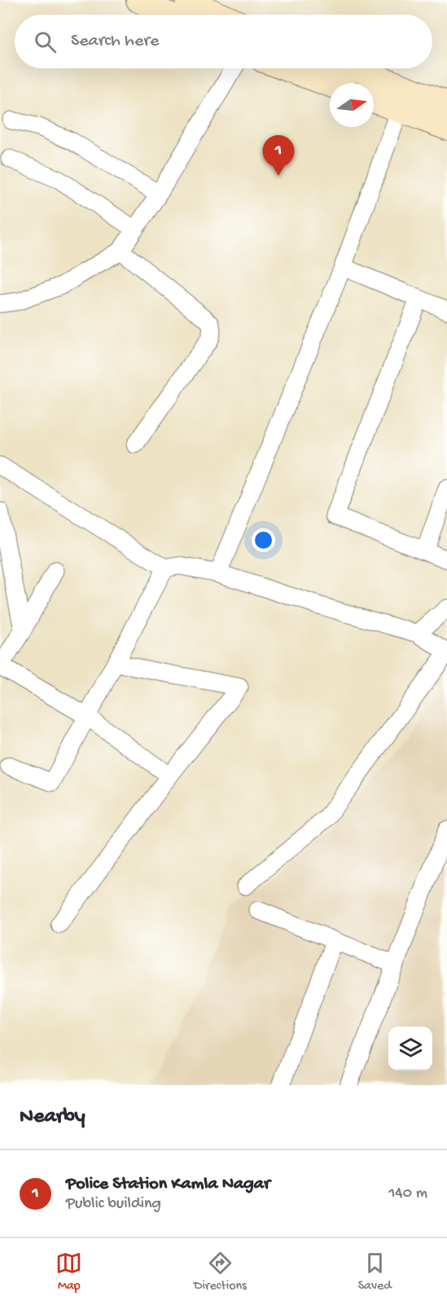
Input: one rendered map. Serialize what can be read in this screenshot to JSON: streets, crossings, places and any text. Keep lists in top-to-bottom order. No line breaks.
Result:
{"north":"right","page":{"search":"Search here","pins":"1","heading":"Nearby","list":[{"mark":"1","name":"Police Station Kamla Nagar","note":"Public building","value":"140 m"}],"nav":["Map","Directions","Saved"]}}
